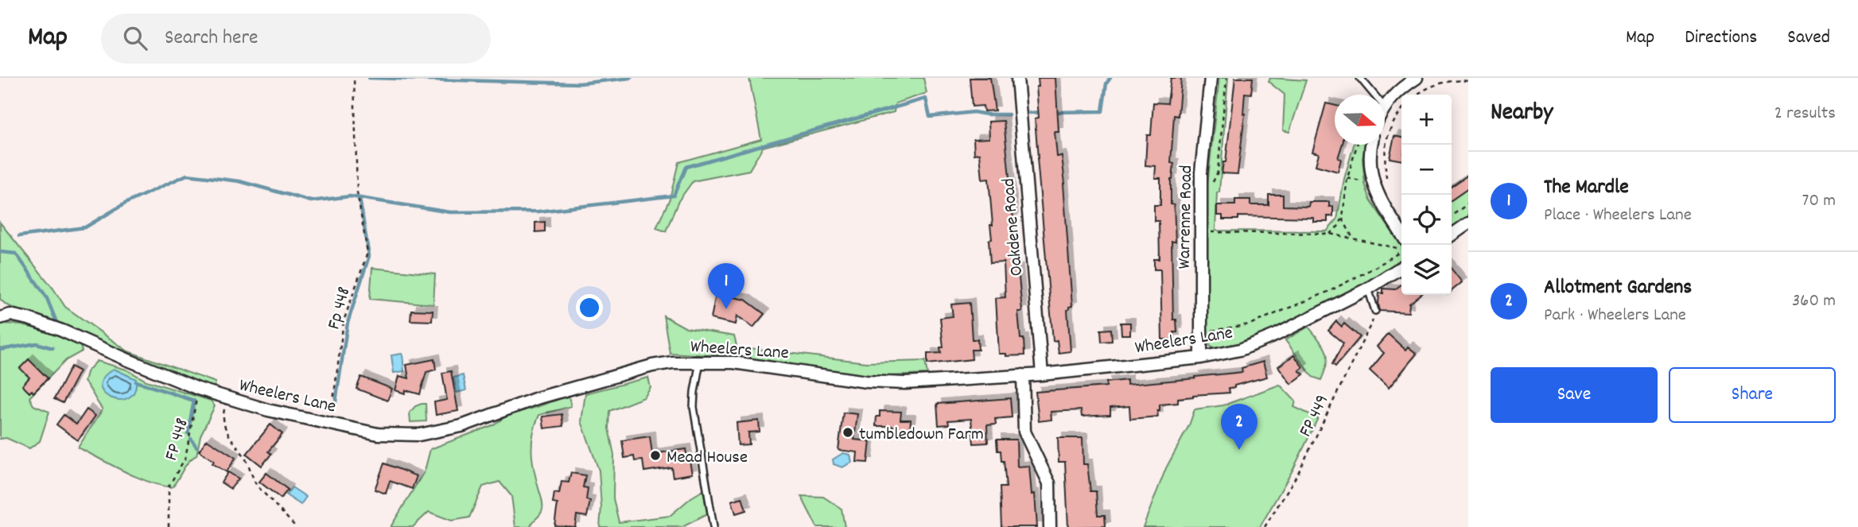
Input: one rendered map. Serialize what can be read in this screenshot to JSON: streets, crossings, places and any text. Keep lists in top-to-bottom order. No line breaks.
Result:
{"streets":{"street":["Warrenne Road","Oakdene Road","Wheelers Lane"],"path":["Fp 448","FP 449","FP 448"]},"crossings":[["Warrenne Road","Wheelers Lane"],["Oakdene Road","Wheelers Lane"],["Fp 448","Wheelers Lane"],["Wheelers Lane","FP 448"]],"places":["tumbledown Farm","Mead House"],"north":"right","page":{"header":"Map","search":"Search here","nav":["Map","Directions","Saved"],"heading":["Nearby","2 results"],"map_buttons":["+","−"],"list":[{"mark":"1","name":"The Mardle","note":"Place · Wheelers Lane","value":"70 m"},{"mark":"2","name":"Allotment Gardens","note":"Park · Wheelers Lane","value":"360 m"}],"pins":["1","2"],"buttons":["Save","Share"]}}
